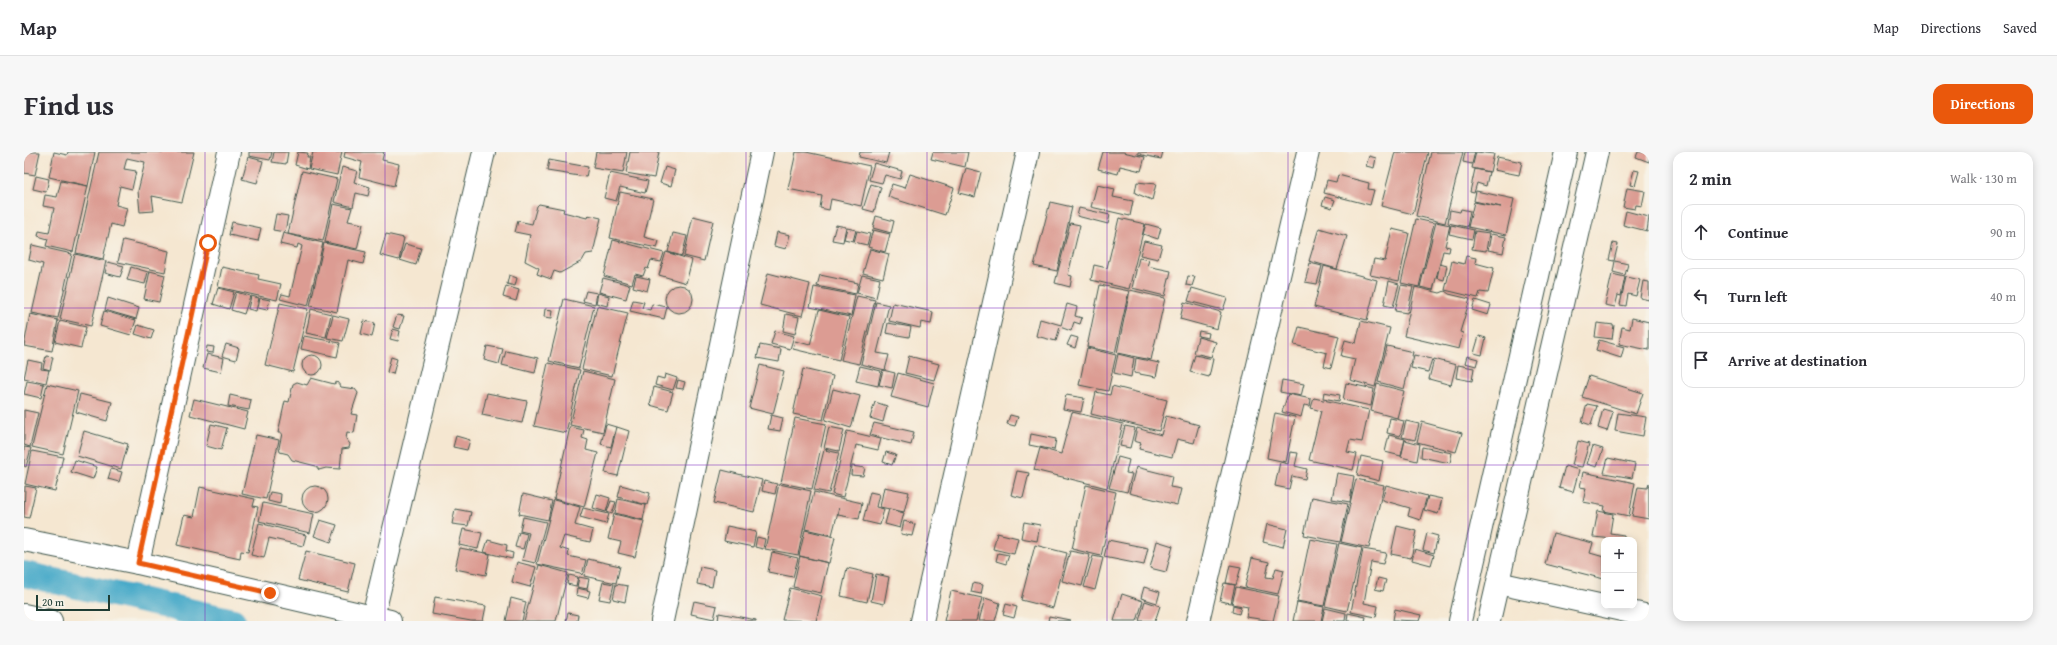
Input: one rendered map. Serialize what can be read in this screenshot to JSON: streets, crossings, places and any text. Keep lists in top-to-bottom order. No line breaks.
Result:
{"scale_bar":"20 m","page":{"header":"Map","nav":["Map","Directions","Saved"],"title":"Find us","buttons":"Directions","heading":["2 min","Walk · 130 m"],"list":[["Continue","90 m"],["Turn left","40 m"],"Arrive at destination"],"map_buttons":["+","−"],"scale":"20 m"}}
